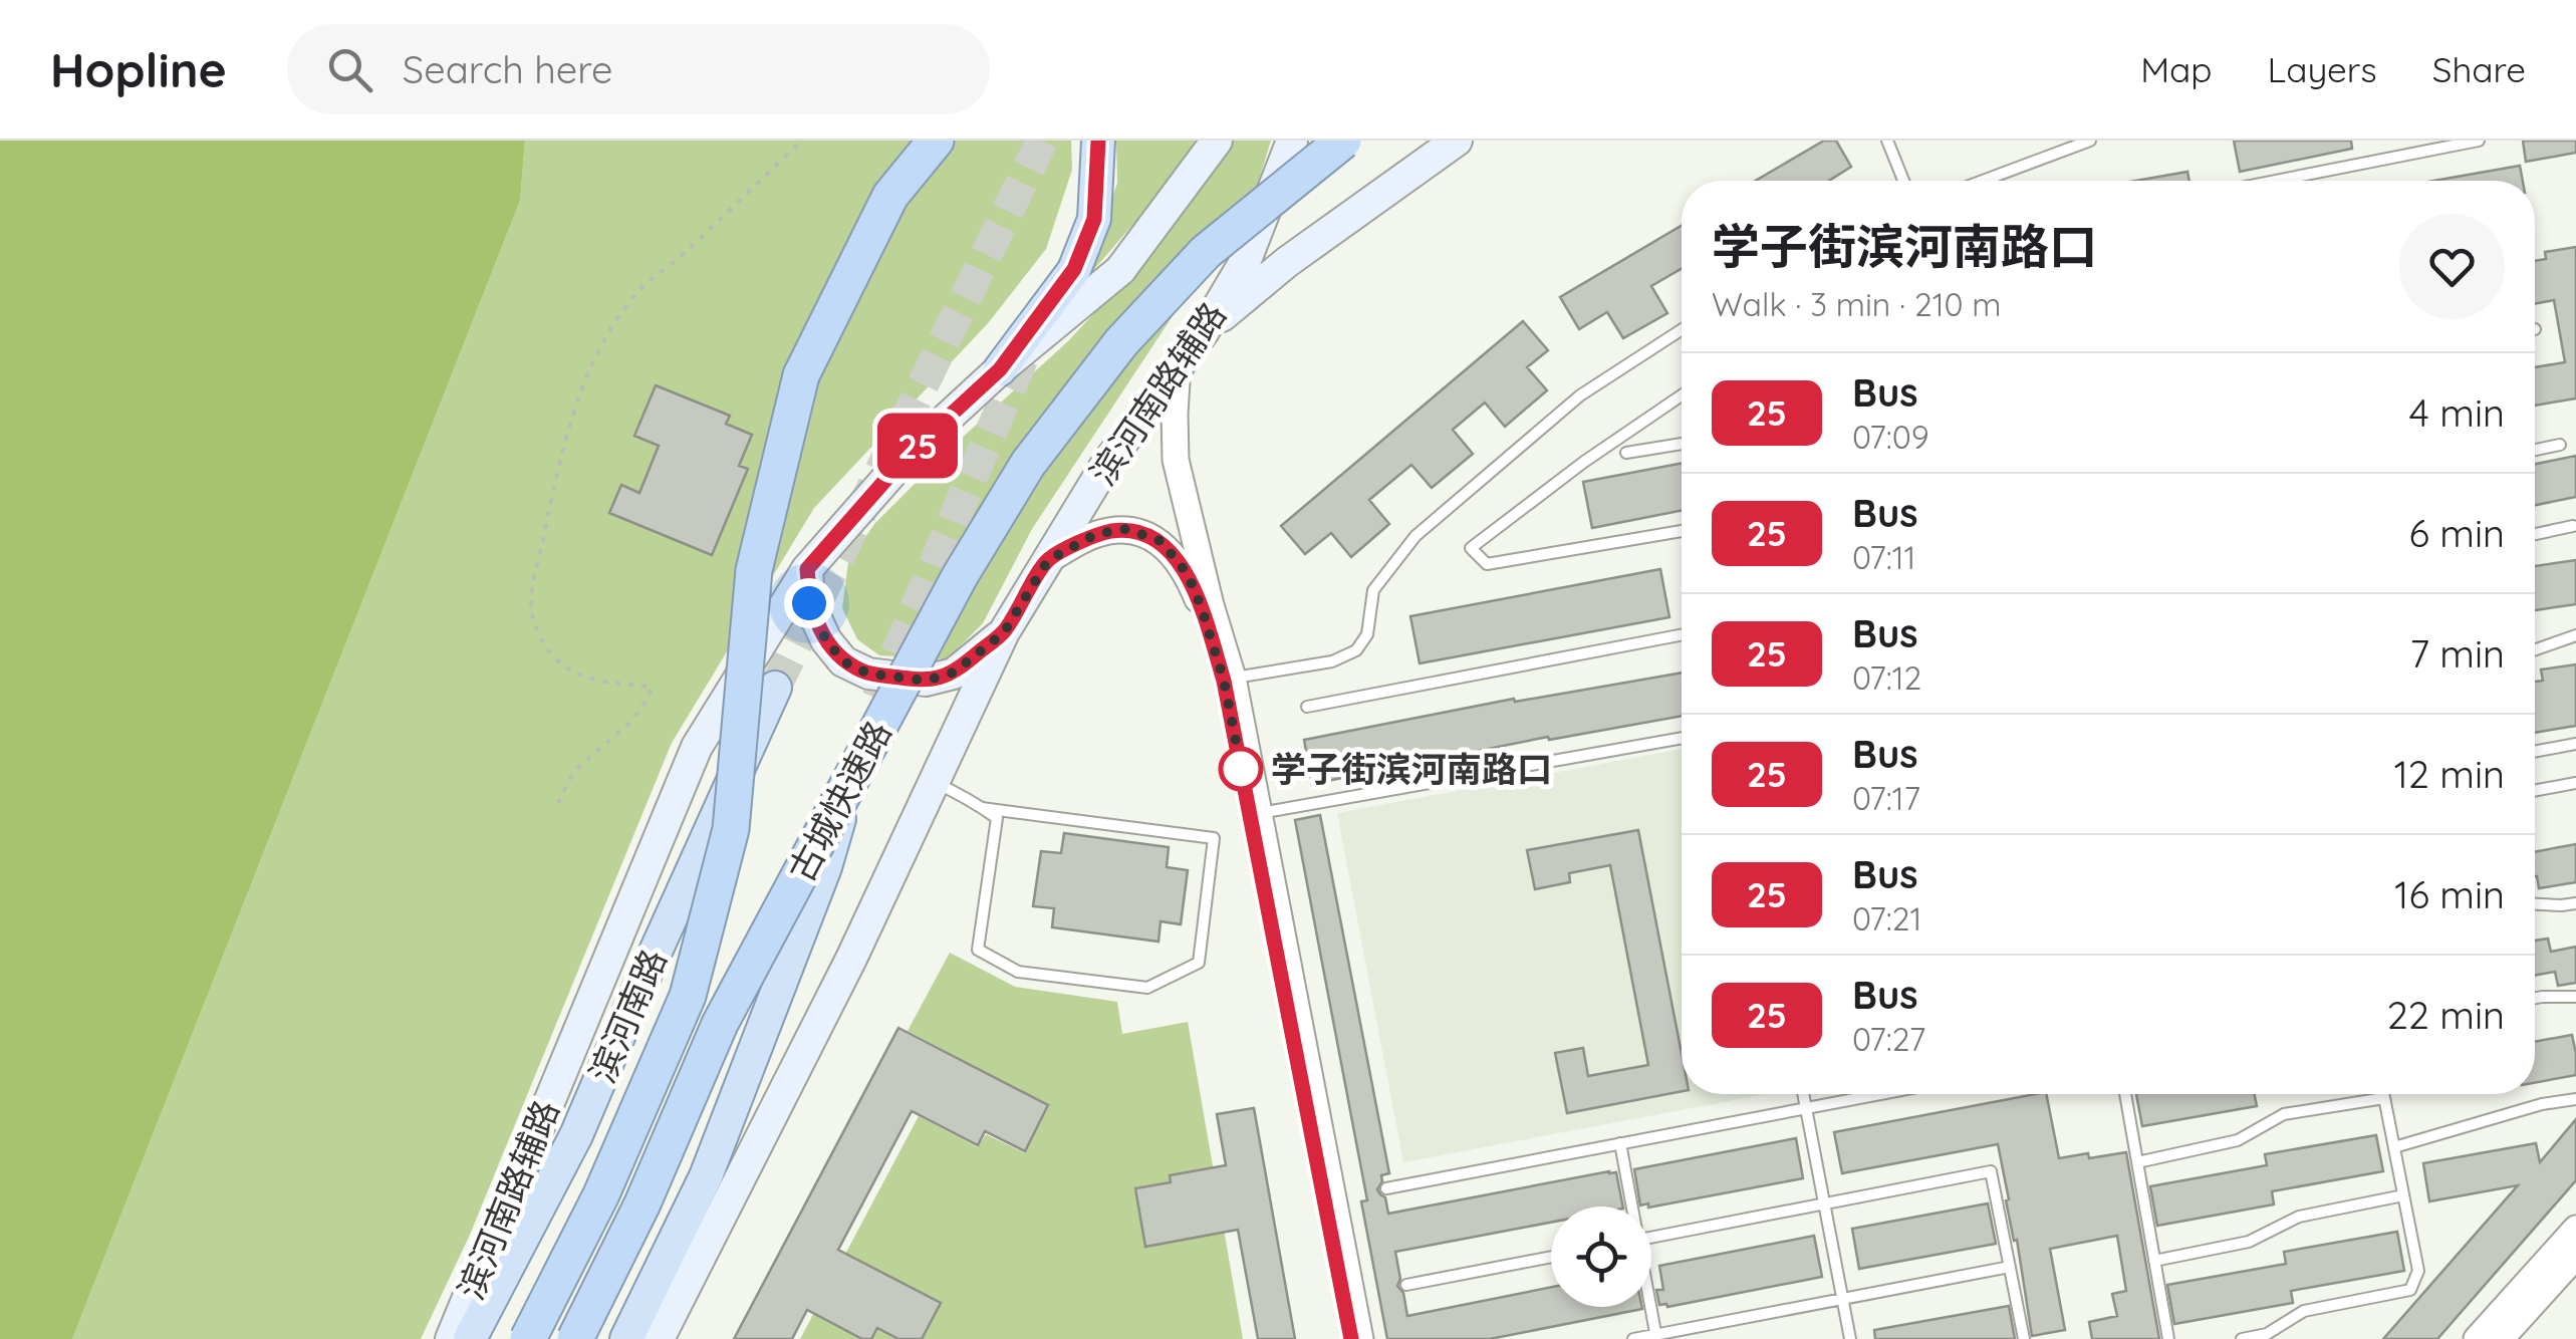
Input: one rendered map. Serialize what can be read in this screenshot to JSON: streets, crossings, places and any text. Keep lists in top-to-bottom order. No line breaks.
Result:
{"streets":{"highway":["古城快速路"],"main road":["滨河南路辅路","滨河南路"]},"places":["学子街滨河南路口"],"lines":["bus line 25"],"page":{"header":"Hopline","search":"Search here","nav":["Map","Layers","Share"],"on_map":"25","heading":["学子街滨河南路口","Walk · 3 min · 210 m"],"list":[{"mark":"25","name":"Bus","note":"07:09","value":"4 min"},{"mark":"25","name":"Bus","note":"07:11","value":"6 min"},{"mark":"25","name":"Bus","note":"07:12","value":"7 min"},{"mark":"25","name":"Bus","note":"07:17","value":"12 min"},{"mark":"25","name":"Bus","note":"07:21","value":"16 min"},{"mark":"25","name":"Bus","note":"07:27","value":"22 min"}]}}
